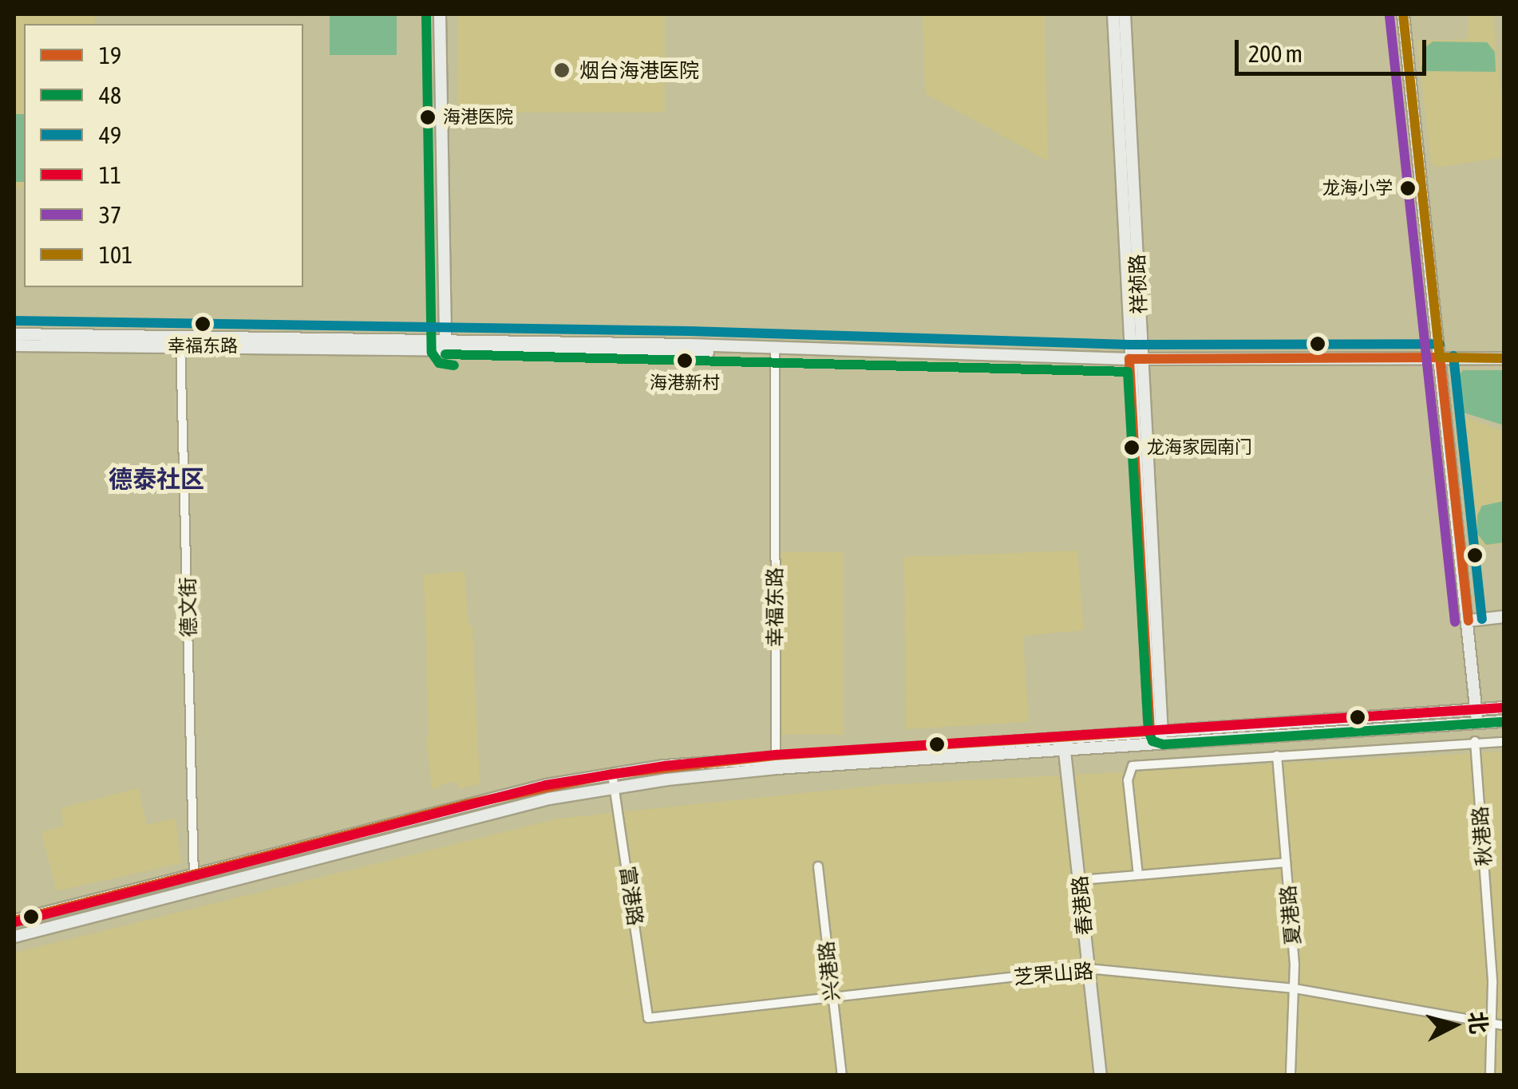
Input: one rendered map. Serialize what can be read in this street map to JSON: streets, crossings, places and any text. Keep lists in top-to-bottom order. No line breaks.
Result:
{"streets":{"street":["祥祯路","德文街","幸福东路","秋港路","富港路","春港路","夏港路","兴港路","芝罘山路"]},"crossings":[["秋港路","芝罘山路"],["富港路","芝罘山路"],["春港路","芝罘山路"],["夏港路","芝罘山路"],["兴港路","芝罘山路"]],"districts":["德泰社区"],"places":["烟台海港医院","海港医院","龙海小学","幸福东路","海港新村","龙海家园南门"],"lines":["transit line 48","transit line 101","transit line 37","transit line 49","transit line 19","transit line 11"],"legend":["19","48","49","11","37","101"],"scale_bar":"200 m","north":"right"}
